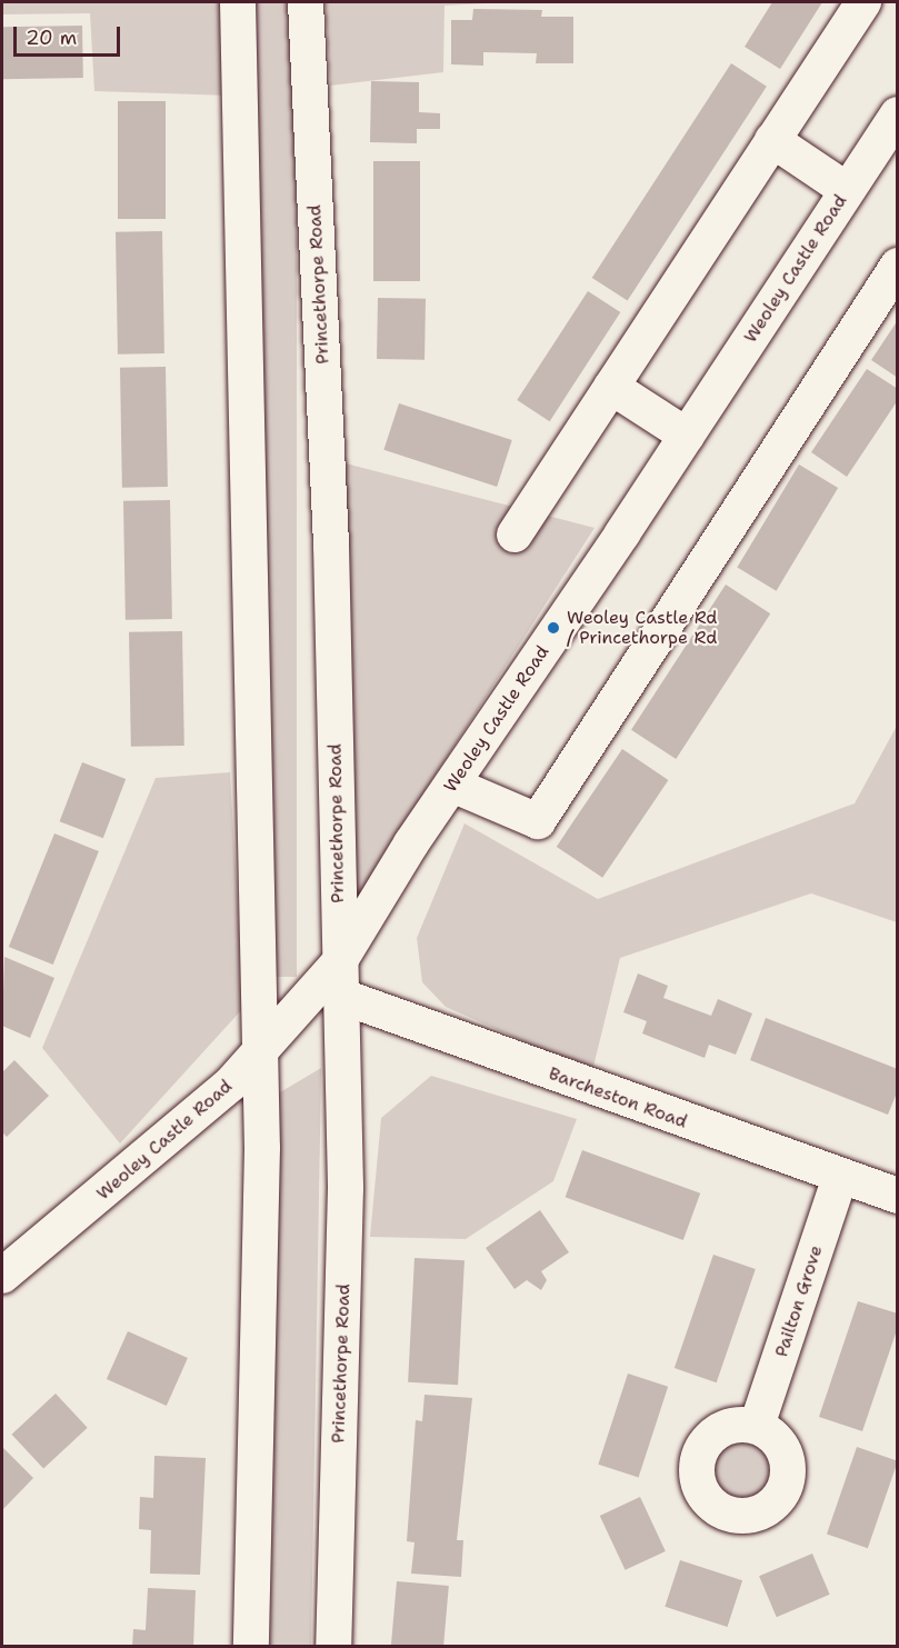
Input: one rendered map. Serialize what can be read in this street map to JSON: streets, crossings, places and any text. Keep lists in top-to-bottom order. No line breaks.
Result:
{"streets":{"street":["Weoley Castle Road","Princethorpe Road","Barcheston Road","Pailton Grove"]},"crossings":[["Weoley Castle Road","Princethorpe Road"],["Weoley Castle Road","Barcheston Road"],["Princethorpe Road","Barcheston Road"],["Barcheston Road","Pailton Grove"]],"places":["Weoley Castle Rd / Princethorpe Rd"],"scale_bar":"20 m"}
